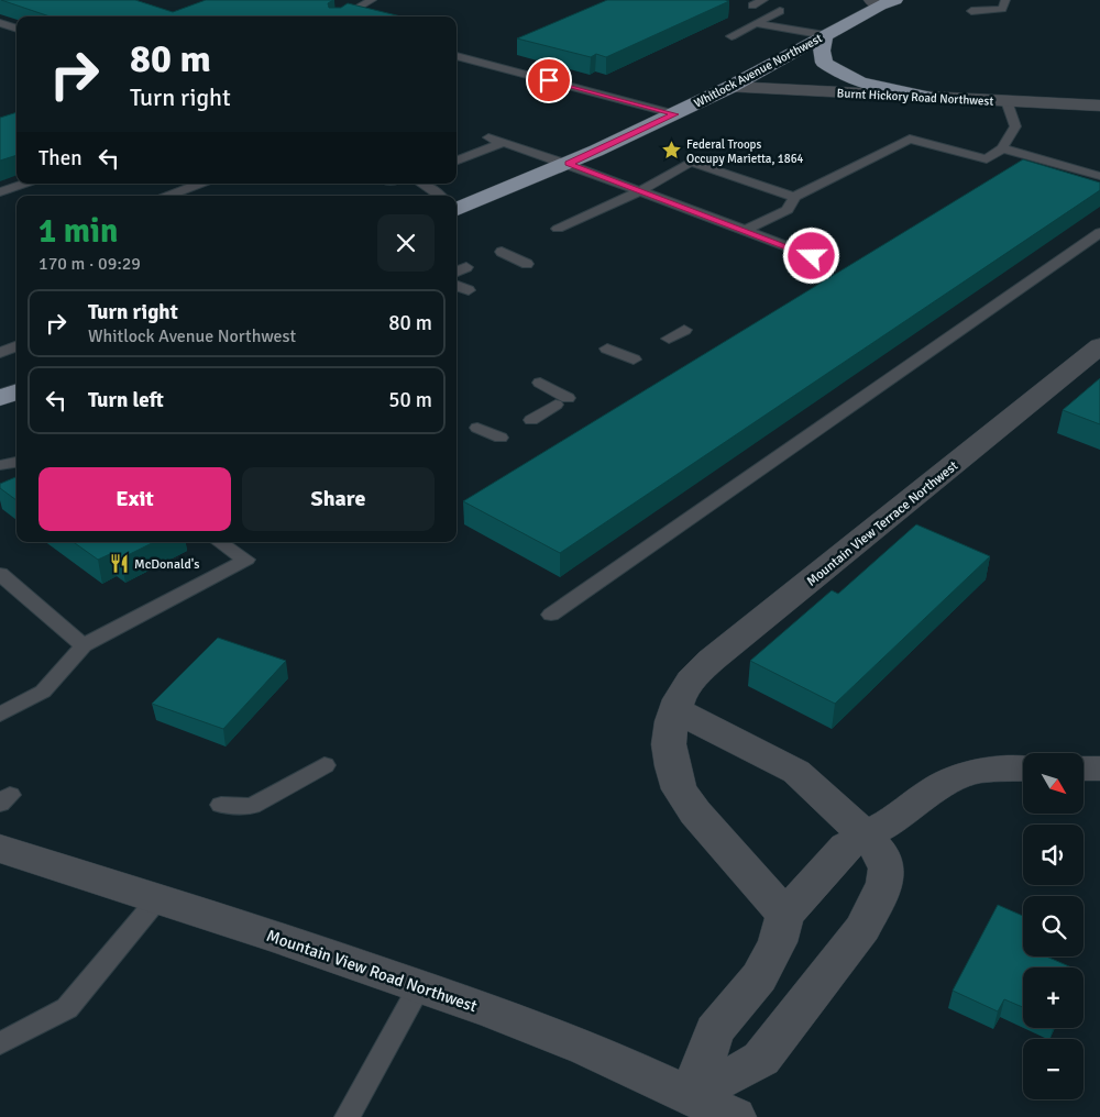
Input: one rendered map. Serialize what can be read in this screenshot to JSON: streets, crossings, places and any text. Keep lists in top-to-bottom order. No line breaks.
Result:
{"streets":{"highway":["Whitlock Avenue Northwest"],"street":["Burnt Hickory Road Northwest","Mountain View Terrace Northwest","Mountain View Road Northwest"]},"crossings":[["Whitlock Avenue Northwest","Burnt Hickory Road Northwest"]],"places":{"place":["Federal Troops Occupy Marietta, 1864"],"restaurant":["McDonald's"]},"north":"bottom right","page":{"turn":["80 m","Turn right"],"then":"Then","heading":["1 min","170 m · 09:29"],"list":[{"name":"Turn right","note":"Whitlock Avenue Northwest","value":"80 m"},{"name":"Turn left","value":"50 m"}],"buttons":["Exit","Share"],"map_buttons":["+","−"]}}
